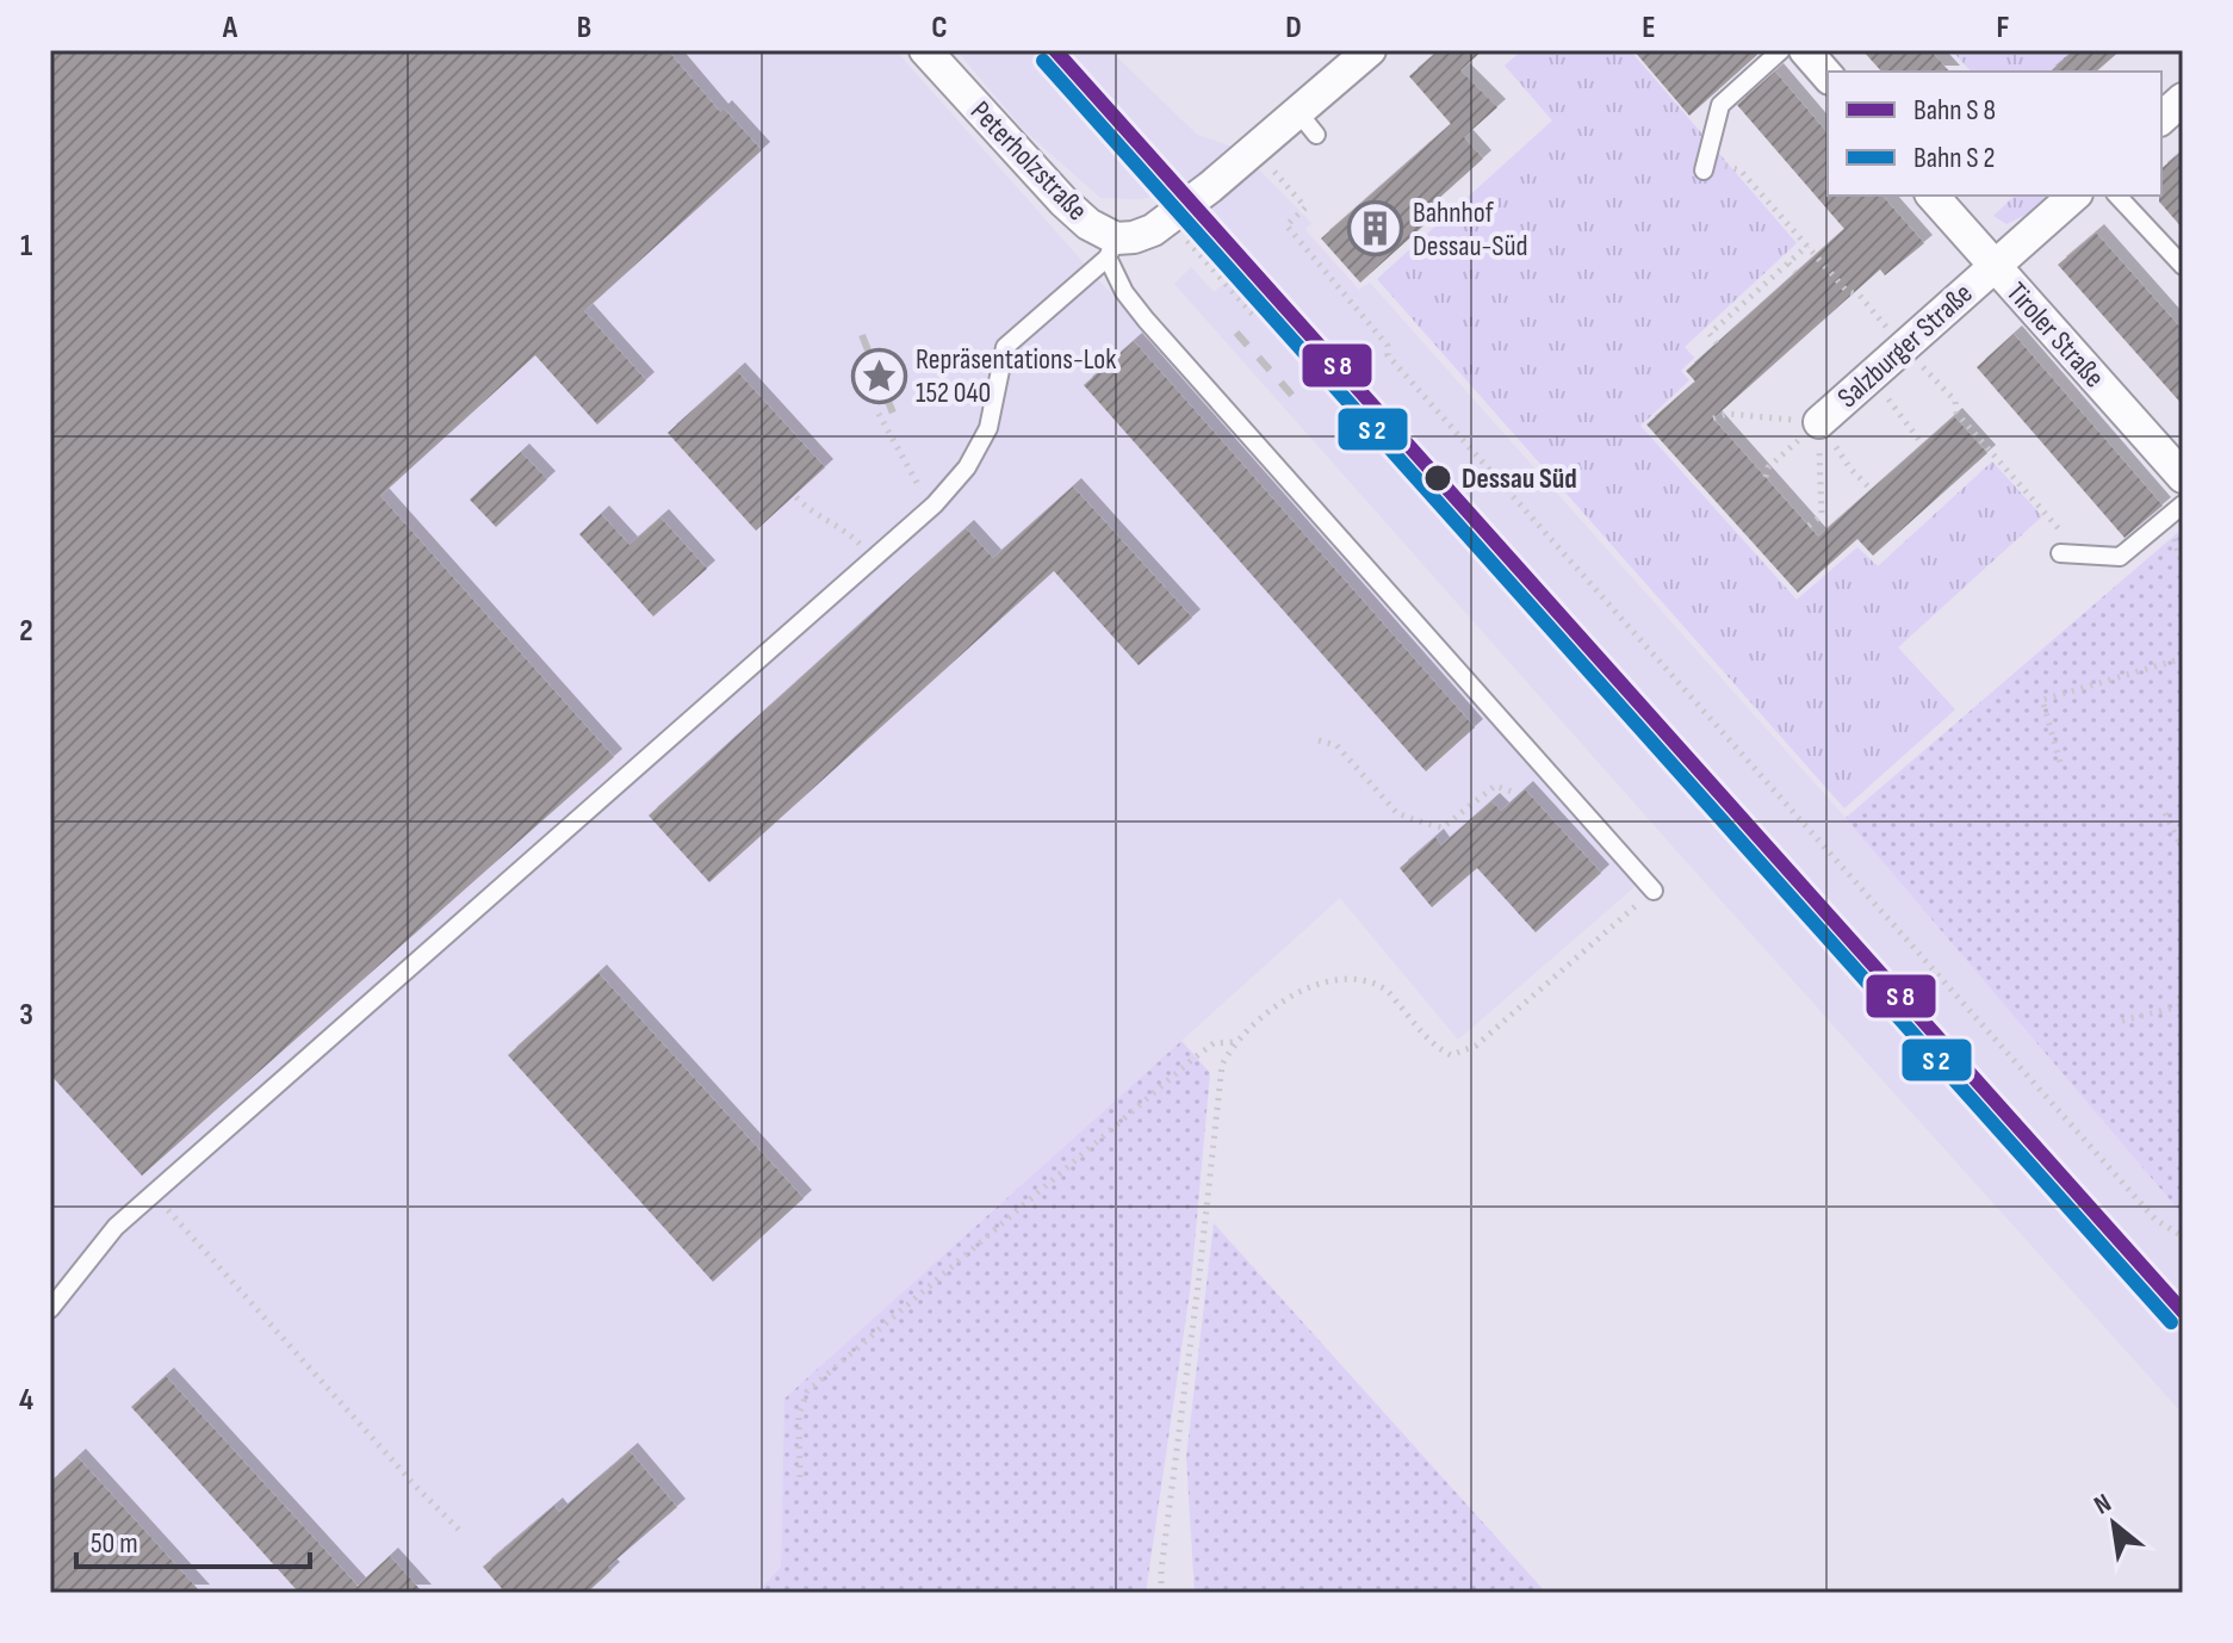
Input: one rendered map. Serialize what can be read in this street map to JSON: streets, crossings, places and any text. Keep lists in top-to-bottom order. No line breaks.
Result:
{"streets":{"street":["Peterholzstraße","Tiroler Straße","Salzburger Straße"]},"crossings":[["Tiroler Straße","Salzburger Straße"]],"places":{"building":["Bahnhof Dessau-Süd"],"place":["Repräsentations-Lok 152 040"],"other":["Dessau Süd"]},"legend":["Bahn S 8","Bahn S 2"],"scale_bar":"50 m","north":"top left","grid":{"columns":["A","B","C","D","E","F"],"rows":["1","2","3","4"]}}
